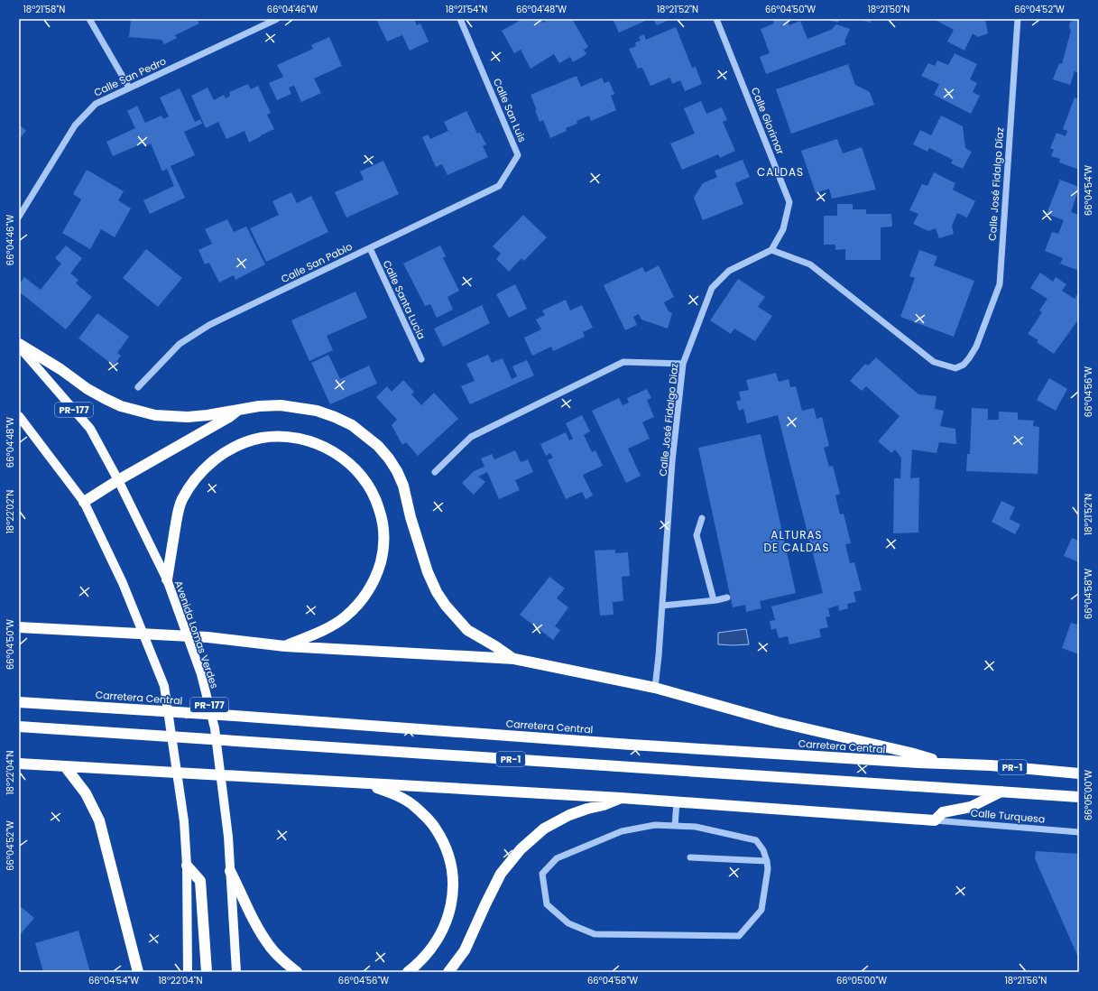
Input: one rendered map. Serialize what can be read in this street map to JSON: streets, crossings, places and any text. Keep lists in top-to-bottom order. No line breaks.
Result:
{"streets":{"highway":["Carretera Central","PR-1"],"main road":["PR-177","Avenida Lomas Verdes"],"street":["Calle San Pedro","Calle San Luis","Calle Glorimar","Calle José Fidalgo Díaz","Calle San Pablo","Calle Santa Lucia","Calle José Fidalgo Diaz","Calle Turquesa"]},"crossings":[["Calle San Luis","Calle San Pablo"],["Calle Glorimar","Calle José Fidalgo Díaz"],["Calle Glorimar","Calle José Fidalgo Diaz"],["Calle José Fidalgo Díaz","Calle José Fidalgo Diaz"],["Calle San Pablo","Calle Santa Lucia"]],"districts":["CALDAS","ALTURAS DE CALDAS"],"coordinates":["18°21'58\"N","66°04'46\"W","18°21'54\"N","66°04'48\"W","18°21'52\"N","66°04'50\"W","18°21'50\"N","66°04'52\"W","66°04'54\"W","66°04'56\"W","18°22'02\"N","66°04'58\"W","18°22'04\"N","66°05'00\"W","18°21'56\"N"]}
